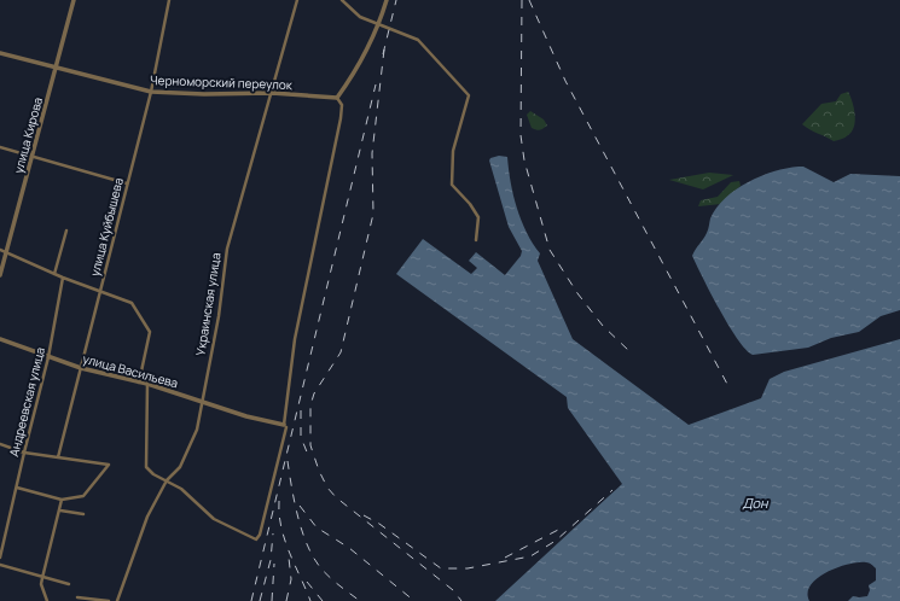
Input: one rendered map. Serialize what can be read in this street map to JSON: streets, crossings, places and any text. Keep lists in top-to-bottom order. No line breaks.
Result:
{"streets":{"street":["Черноморский переулок","улица Кирова","улица Куйбышева","Украинская улица","улица Васильева","Андреевская улица"]},"crossings":[["Черноморский переулок","улица Кирова"],["Черноморский переулок","улица Куйбышева"],["Черноморский переулок","Украинская улица"],["улица Куйбышева","улица Васильева"],["Украинская улица","улица Васильева"],["улица Васильева","Андреевская улица"]],"water":["Дон"]}
